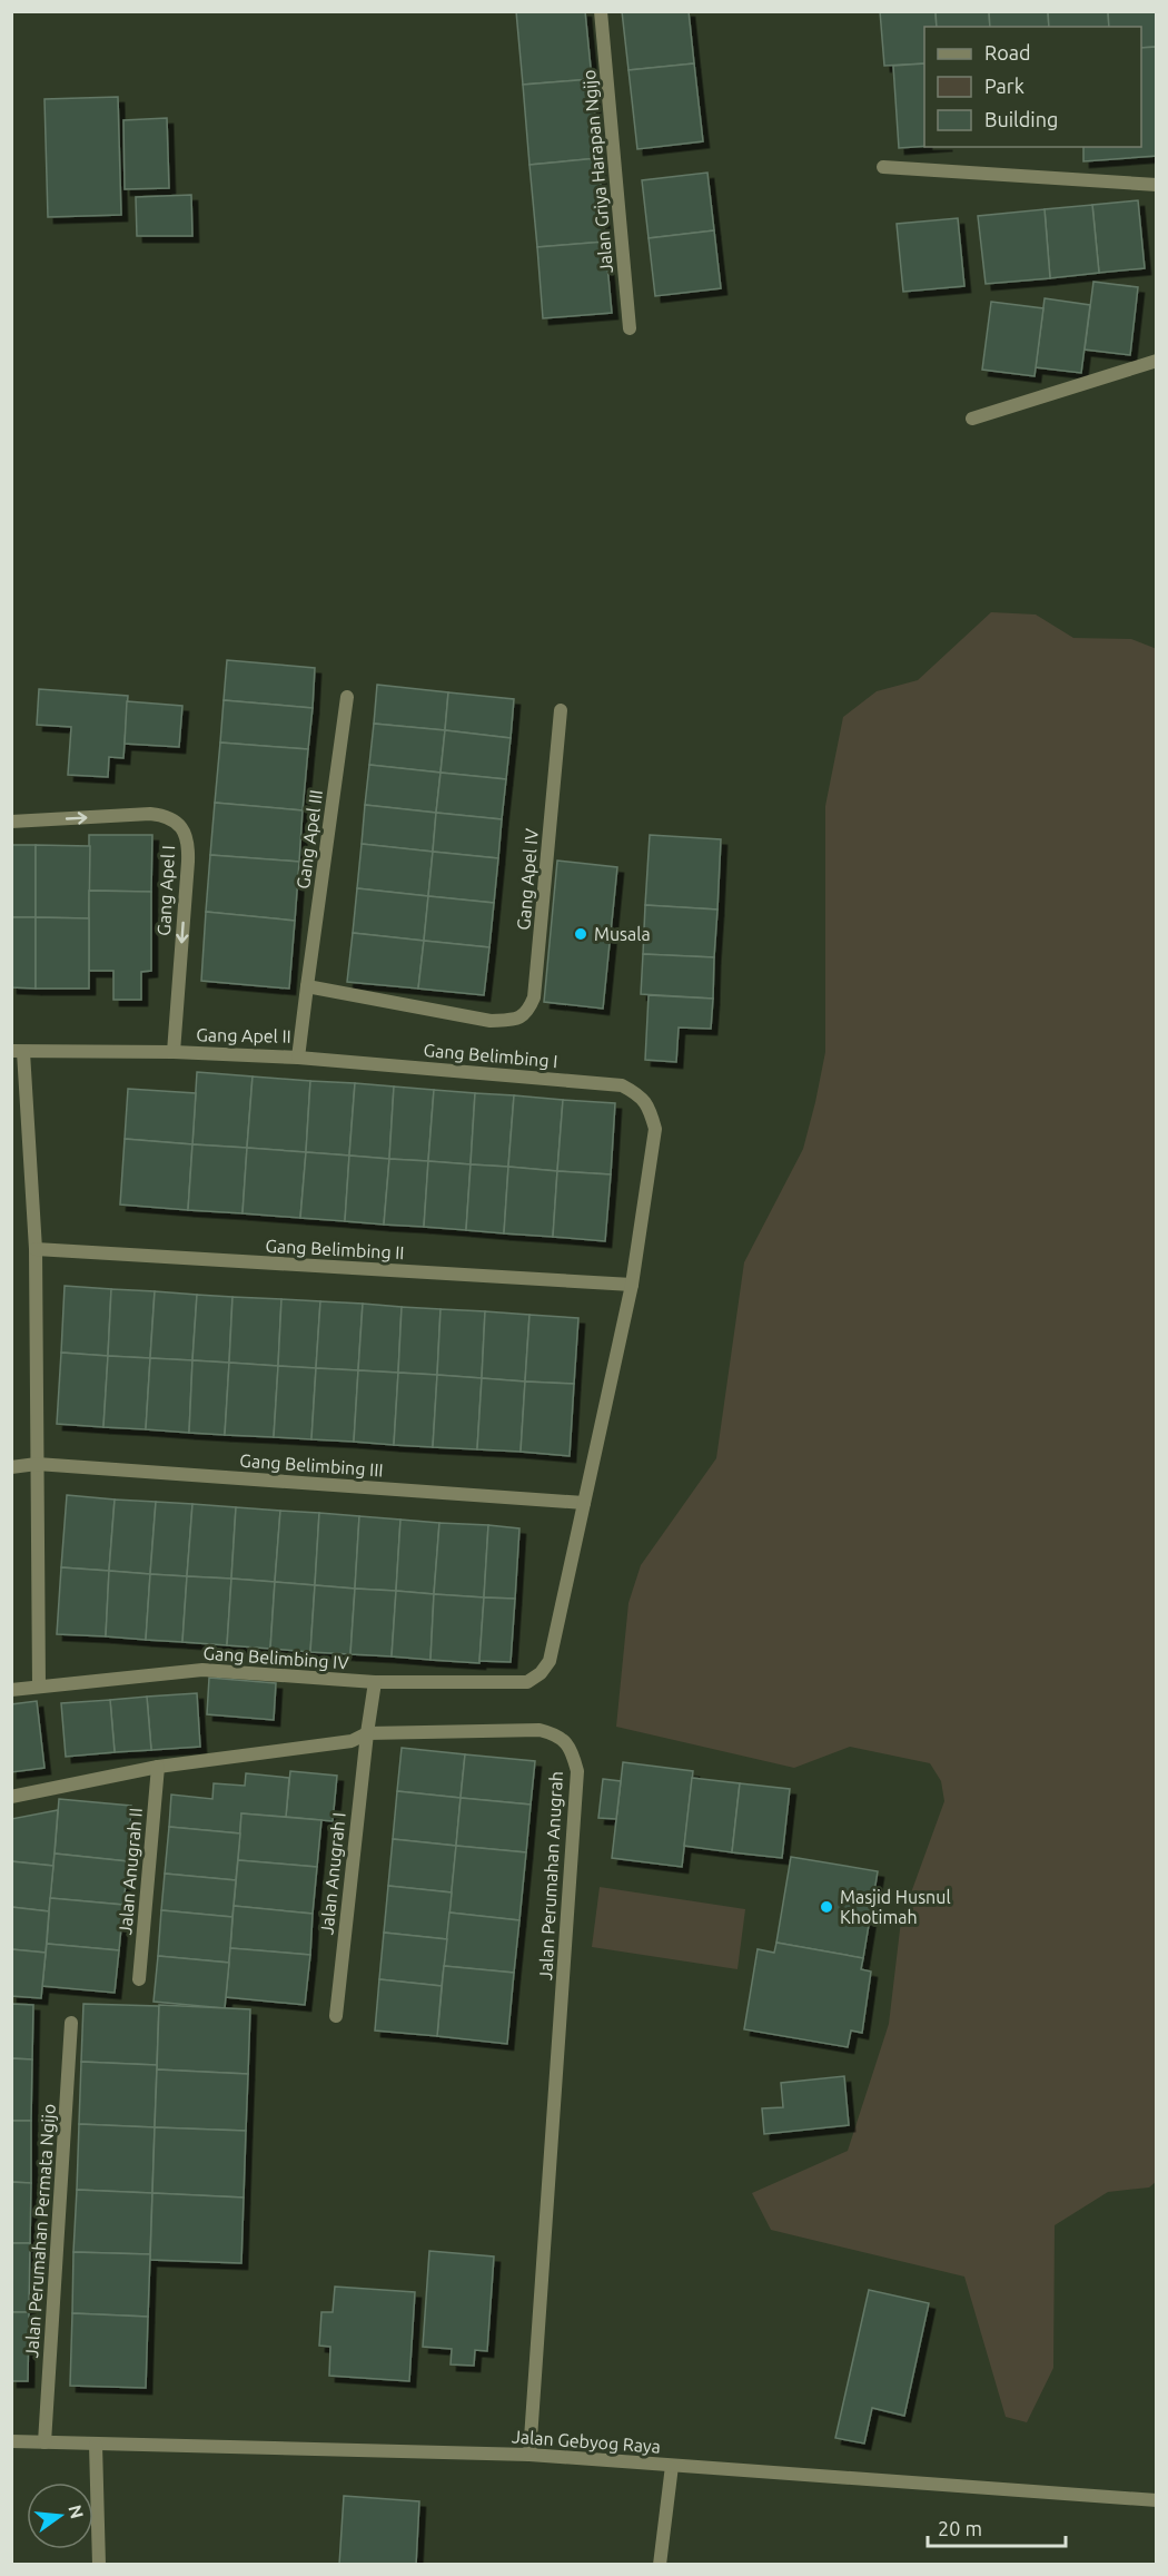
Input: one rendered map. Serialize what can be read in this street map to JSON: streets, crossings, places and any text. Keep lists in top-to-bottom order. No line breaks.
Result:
{"streets":{"street":["Jalan Griya Harapan Ngijo","Gang Apel III","Gang Apel IV","Gang Apel I","Gang Apel II","Gang Belimbing I","Gang Belimbing II","Gang Belimbing III","Gang Belimbing IV","Jalan Anugrah II","Jalan Anugrah I","Jalan Perumahan Anugrah","Jalan Perumahan Permata Ngijo","Jalan Gebyog Raya"]},"crossings":[["Gang Apel III","Gang Apel IV"],["Gang Apel III","Gang Apel II"],["Gang Apel IV","Gang Apel II"],["Gang Apel I","Gang Apel II"],["Gang Apel II","Gang Belimbing I"],["Gang Belimbing I","Gang Belimbing IV"],["Gang Belimbing II","Gang Belimbing IV"],["Gang Belimbing III","Gang Belimbing IV"],["Gang Belimbing IV","Jalan Anugrah I"],["Jalan Anugrah II","Jalan Perumahan Anugrah"],["Jalan Anugrah I","Jalan Perumahan Anugrah"],["Jalan Perumahan Anugrah","Jalan Gebyog Raya"],["Jalan Perumahan Permata Ngijo","Jalan Gebyog Raya"]],"places":["Musala","Masjid Husnul Khotimah"],"legend":["Road","Park","Building"],"scale_bar":"20 m","north":"right"}
